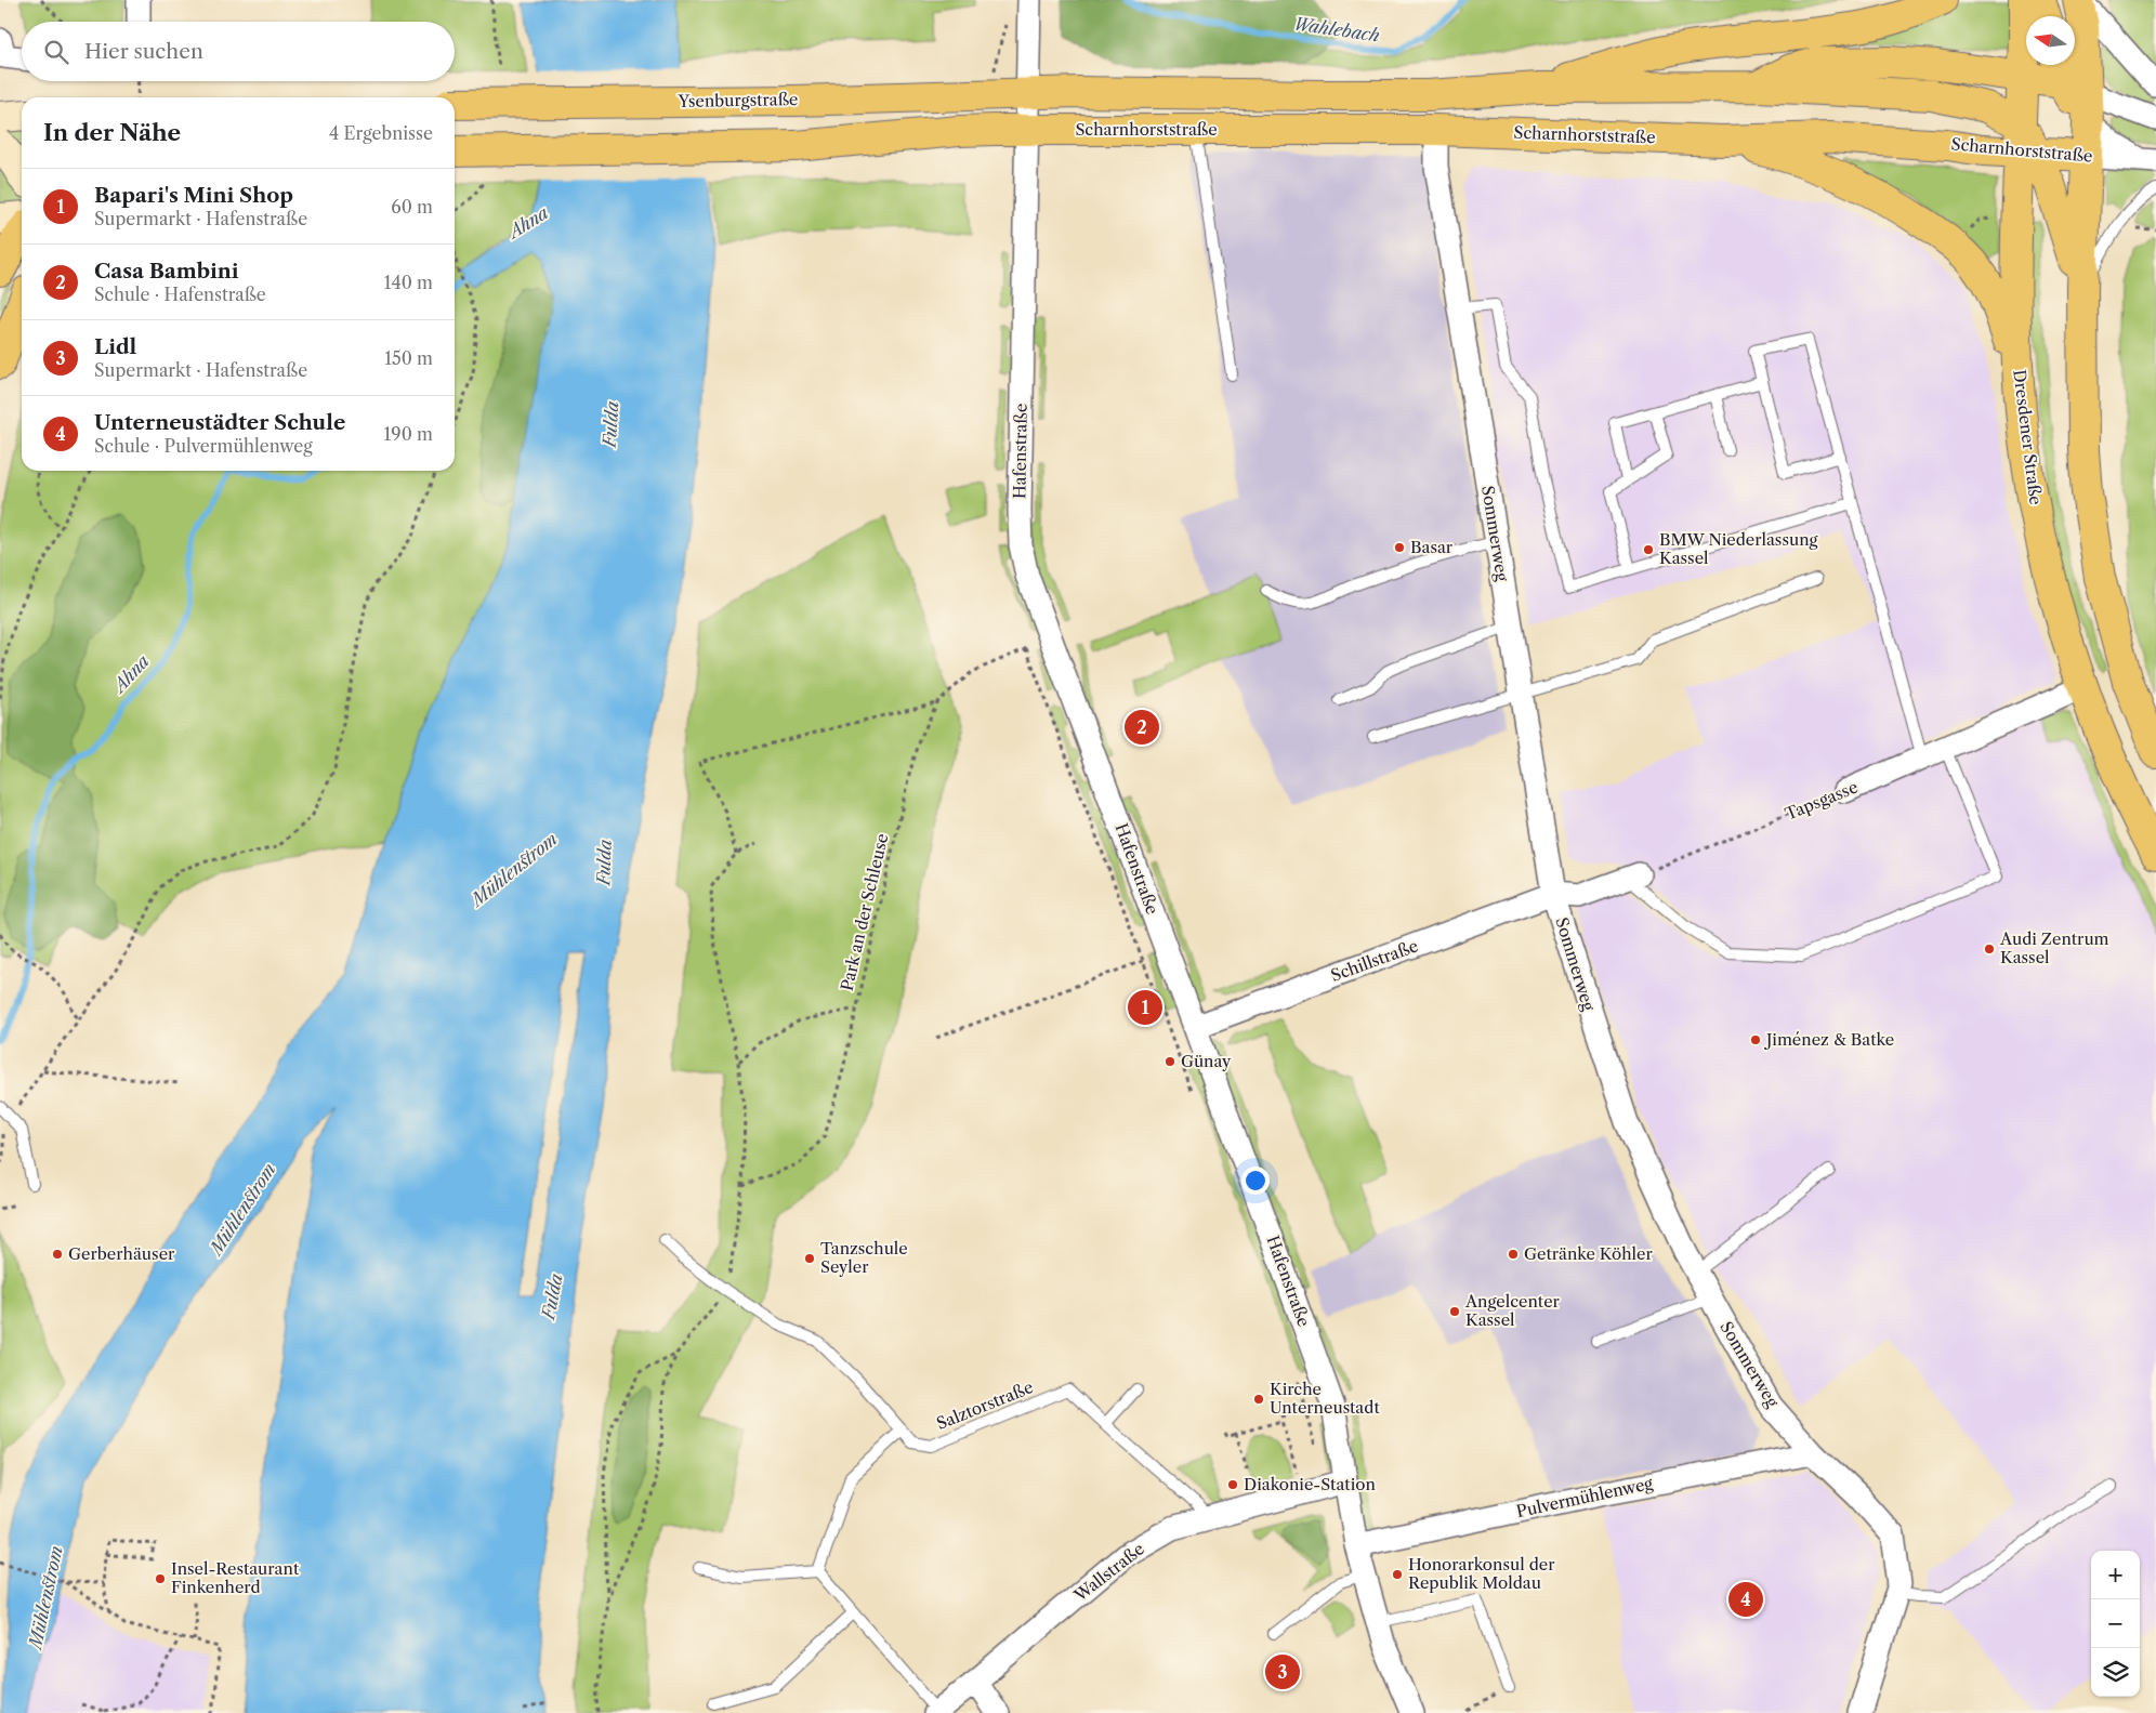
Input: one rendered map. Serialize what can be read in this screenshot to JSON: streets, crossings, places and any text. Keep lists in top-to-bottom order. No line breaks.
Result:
{"streets":{"main road":["Ysenburgstraße","Scharnhorststraße","Dresdener Straße"],"street":["Hafenstraße","Sommerweg","Tapsgasse","Schillstraße","Pulvermühlenweg","Wallstraße"],"lane":["Salztorstraße"],"path":["Park an der Schleuse"]},"crossings":[["Ysenburgstraße","Scharnhorststraße"],["Ysenburgstraße","Hafenstraße"],["Scharnhorststraße","Dresdener Straße"],["Scharnhorststraße","Hafenstraße"],["Scharnhorststraße","Sommerweg"],["Dresdener Straße","Tapsgasse"],["Hafenstraße","Schillstraße"],["Hafenstraße","Pulvermühlenweg"],["Hafenstraße","Wallstraße"],["Sommerweg","Schillstraße"],["Sommerweg","Pulvermühlenweg"],["Salztorstraße","Wallstraße"]],"water":["Wahlebach","Ahna","Fulda","Mühlenstrom"],"places":["Basar","BMW Niederlassung Kassel","Audi Zentrum Kassel","Jiménez & Batke","Günay","Gerberhäuser","Getränke Köhler","Tanzschule Seyler","Angelcenter Kassel","Kirche Unterneustadt","Diakonie-Station","Honorarkonsul der Republik Moldau","Insel-Restaurant Finkenherd"],"north":"left","page":{"search":"Hier suchen","heading":["In der Nähe","4 Ergebnisse"],"list":[{"mark":"1","name":"Bapari's Mini Shop","note":"Supermarkt · Hafenstraße","value":"60 m"},{"mark":"2","name":"Casa Bambini","note":"Schule · Hafenstraße","value":"140 m"},{"mark":"3","name":"Lidl","note":"Supermarkt · Hafenstraße","value":"150 m"},{"mark":"4","name":"Unterneustädter Schule","note":"Schule · Pulvermühlenweg","value":"190 m"}],"pins":["2","1","4","3"],"map_buttons":["+","−"]}}
